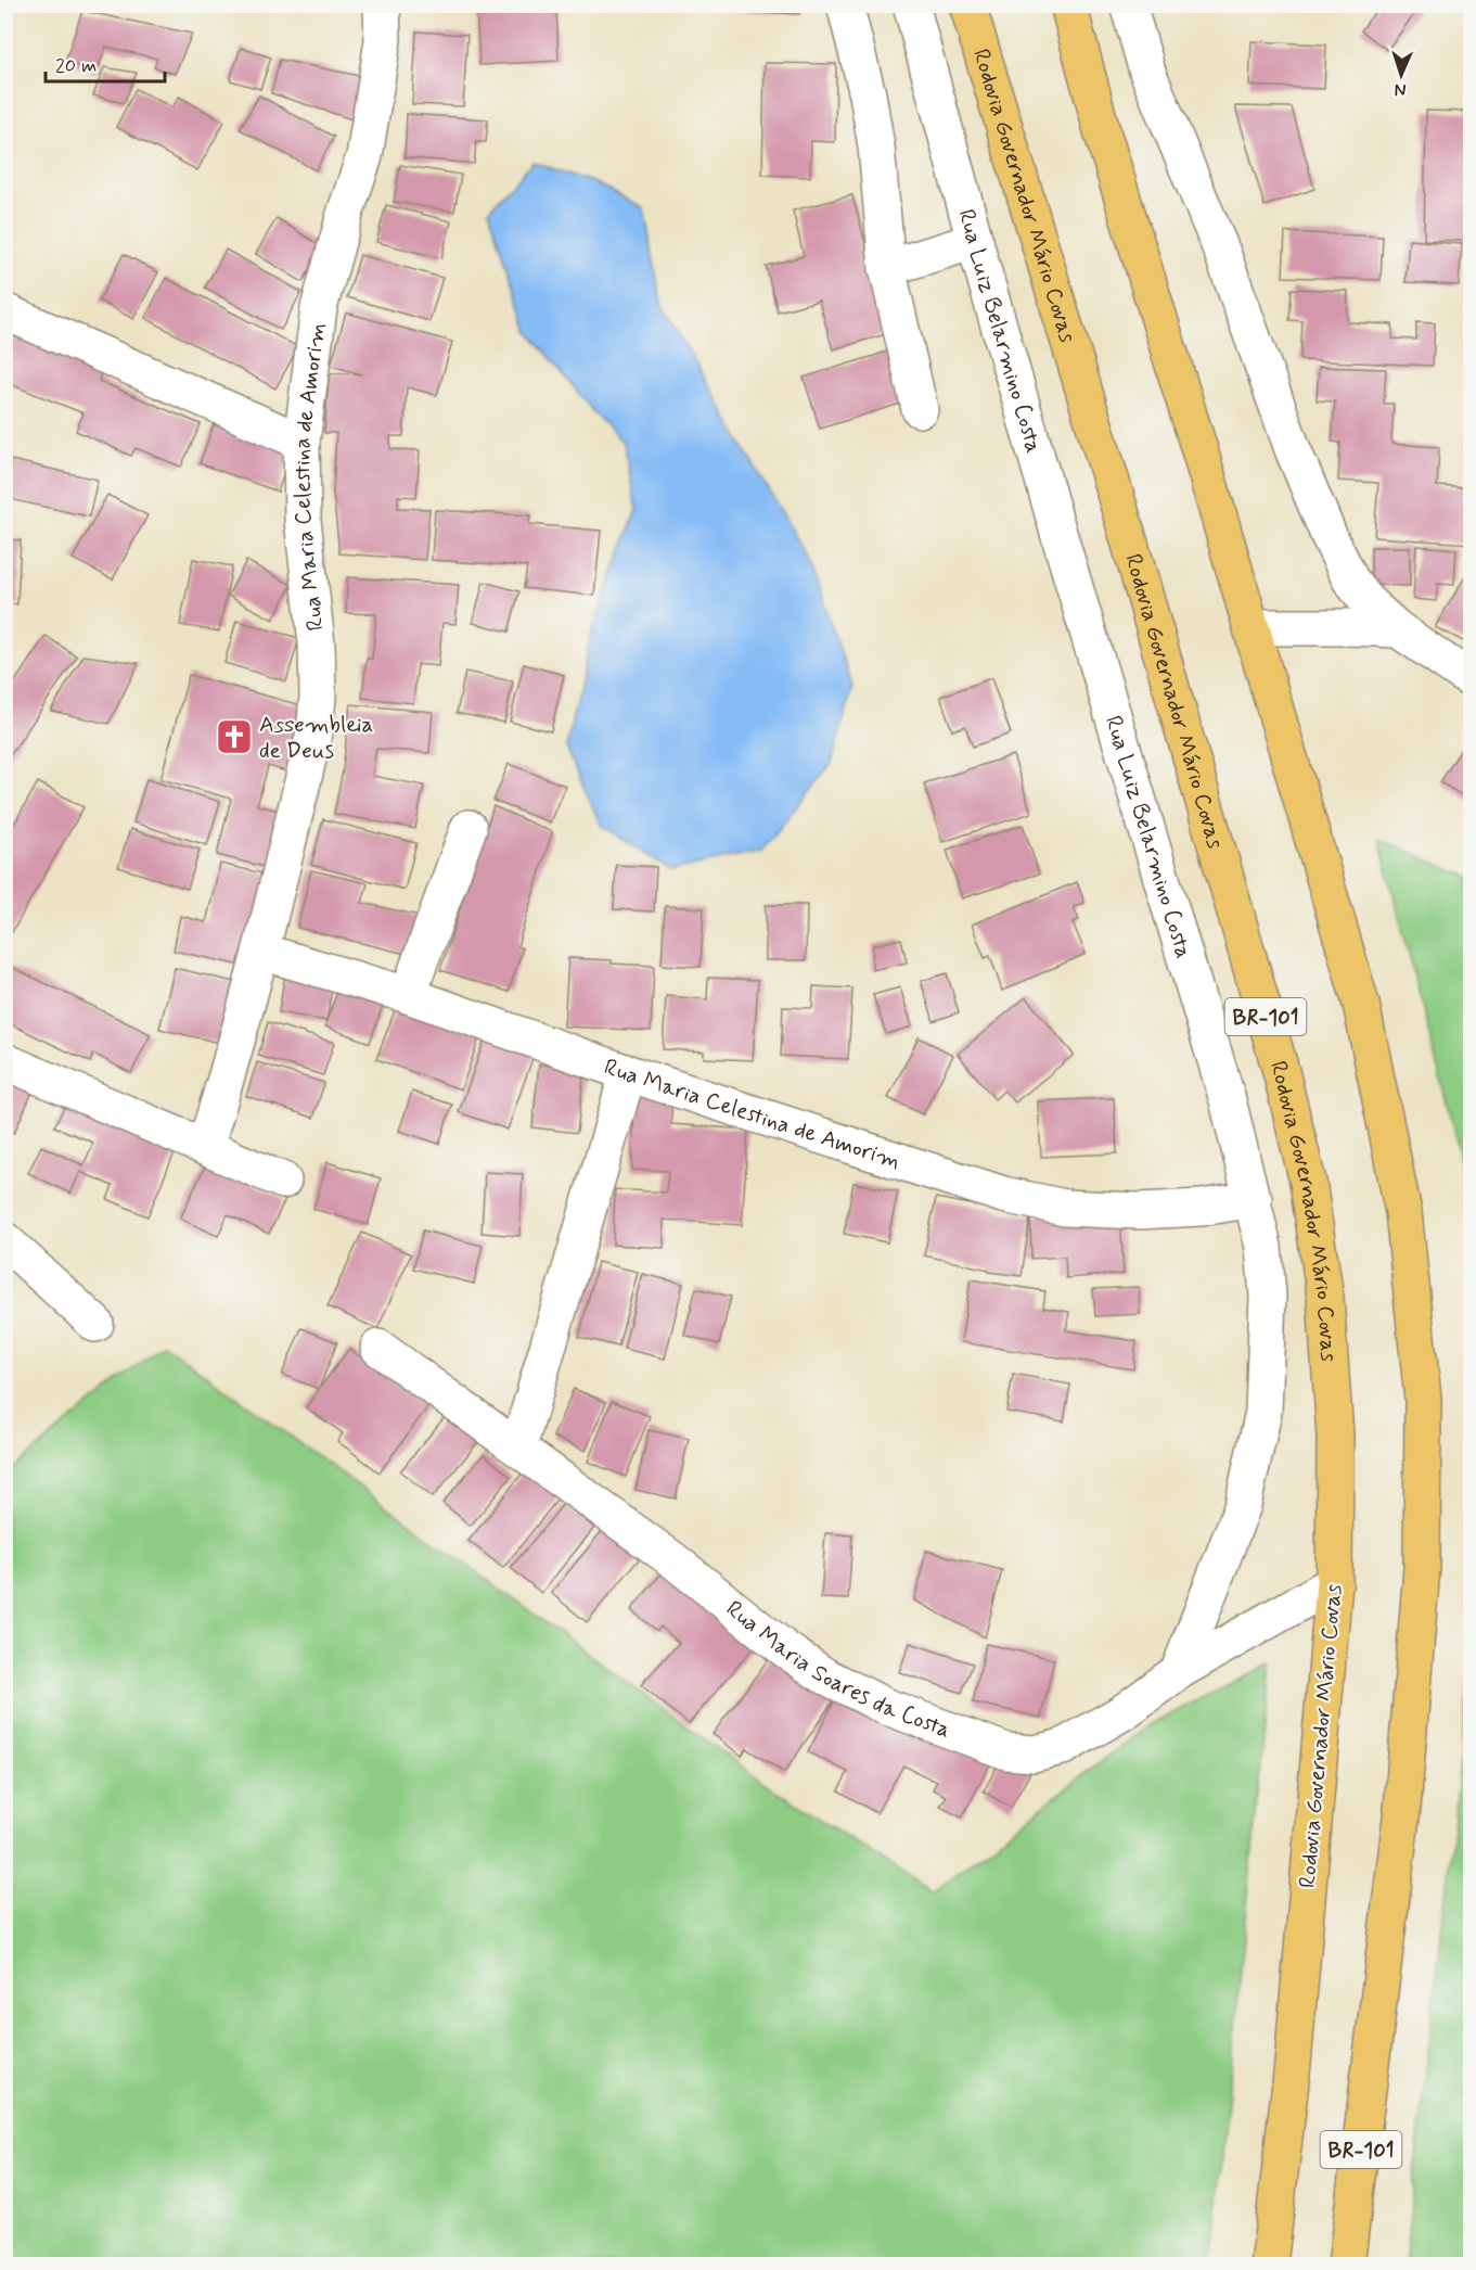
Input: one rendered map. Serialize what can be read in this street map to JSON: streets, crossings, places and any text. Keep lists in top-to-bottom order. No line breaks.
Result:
{"streets":{"highway":["Rodovia Governador Mário Covas","BR-101"],"street":["Rua Luiz Belarmino Costa","Rua Maria Celestina de Amorim","Rua Maria Soares da Costa"]},"crossings":[["Rodovia Governador Mário Covas","Rua Maria Soares da Costa"],["Rua Luiz Belarmino Costa","Rua Maria Celestina de Amorim"],["Rua Luiz Belarmino Costa","Rua Maria Soares da Costa"]],"places":{"church":["Assembleia de Deus"]},"scale_bar":"20 m","north":"bottom"}
